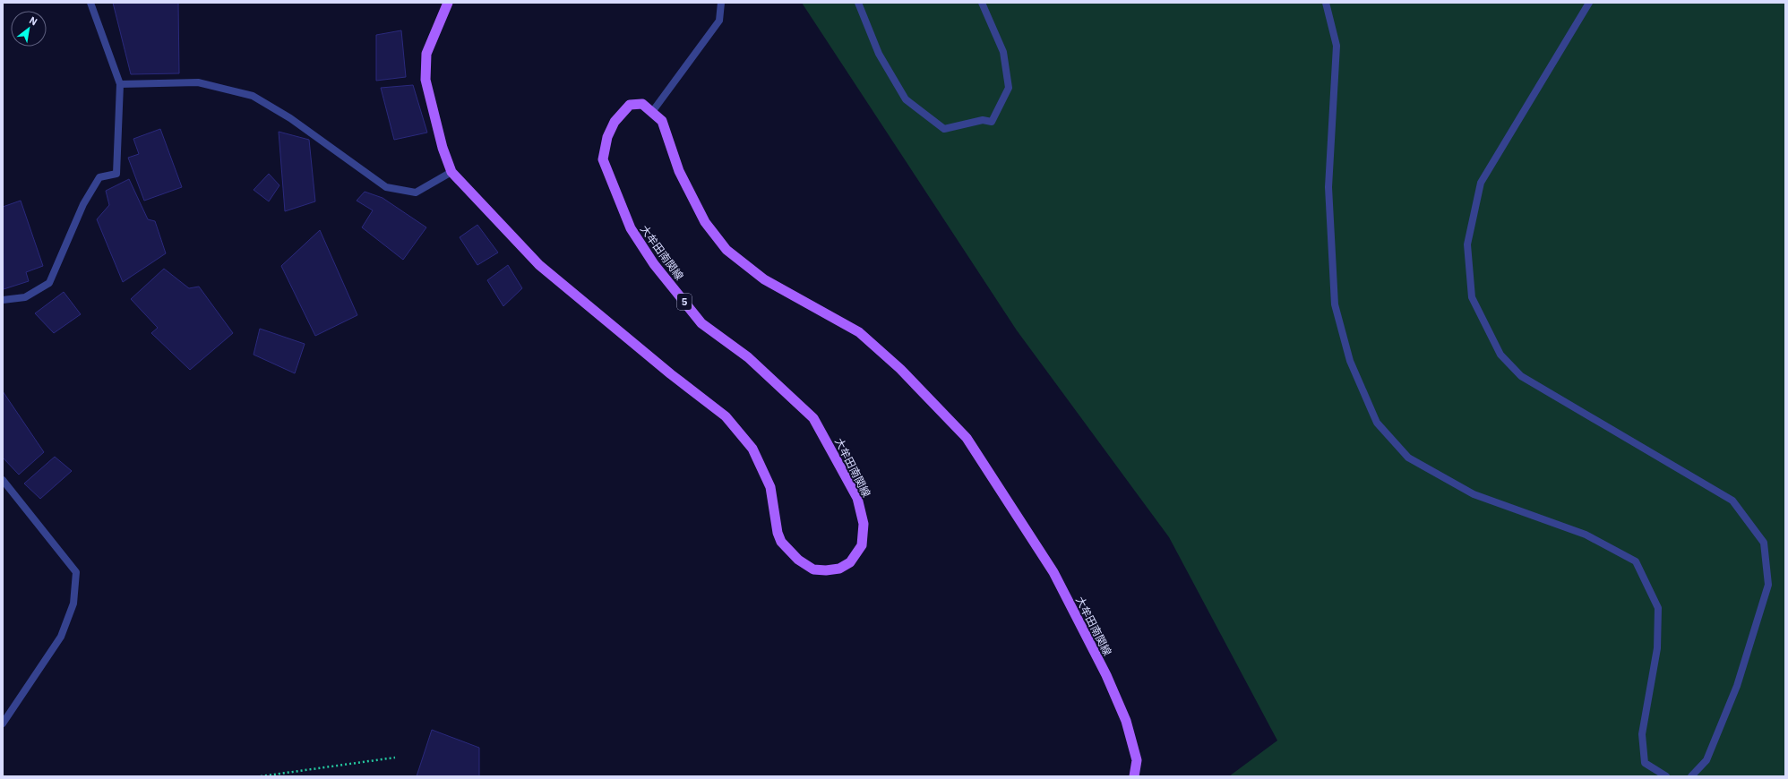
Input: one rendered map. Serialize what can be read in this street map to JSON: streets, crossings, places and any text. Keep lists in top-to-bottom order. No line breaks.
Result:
{"streets":{"main road":["大牟田南関線","5"]},"north":"top right"}
